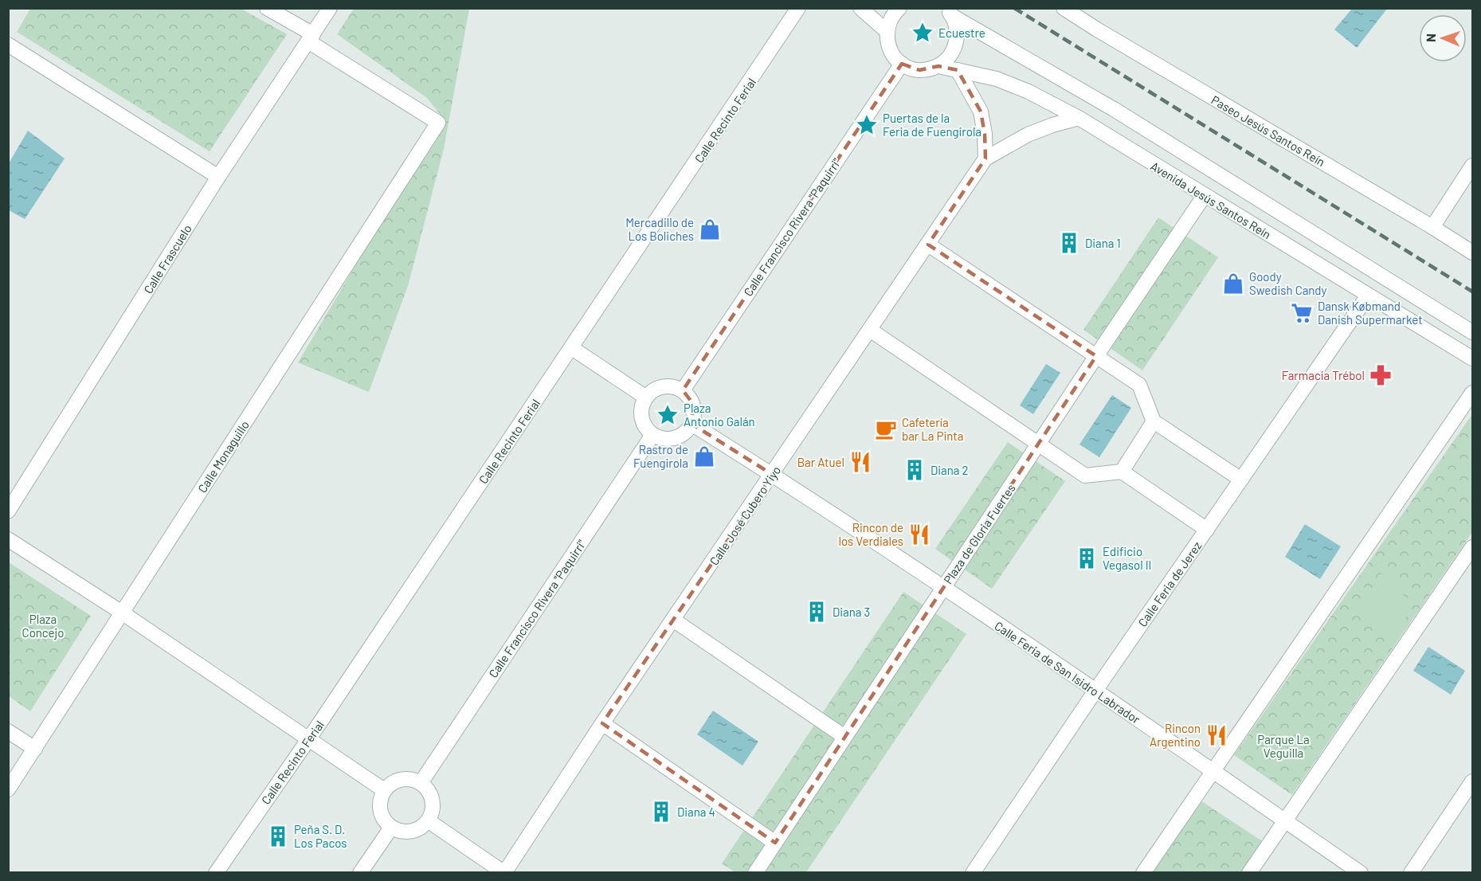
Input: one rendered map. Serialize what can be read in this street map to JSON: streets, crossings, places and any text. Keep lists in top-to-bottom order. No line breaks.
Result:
{"streets":{"street":["Calle Recinto Ferial","Paseo Jesús Santos Reín","Avenida Jesús Santos Reín","Calle Francisco Rivera \"Paquirri\"","Calle Frascuelo","Calle Monaguillo","Calle José Cubero Yiyo","Plaza de Gloria Fuertes","Calle Feria de Jerez","Calle Feria de San Isidro Labrador"]},"crossings":[["Avenida Jesús Santos Reín","Calle Francisco Rivera \"Paquirri\""],["Avenida Jesús Santos Reín","Calle José Cubero Yiyo"],["Avenida Jesús Santos Reín","Plaza de Gloria Fuertes"],["Avenida Jesús Santos Reín","Calle Feria de Jerez"],["Calle Francisco Rivera \"Paquirri\"","Calle Feria de San Isidro Labrador"],["Calle Frascuelo","Calle Monaguillo"],["Calle José Cubero Yiyo","Calle Feria de San Isidro Labrador"],["Plaza de Gloria Fuertes","Calle Feria de San Isidro Labrador"],["Calle Feria de Jerez","Calle Feria de San Isidro Labrador"]],"parks":["Plaza Concejo","Parque La Veguilla"],"places":{"place":["Ecuestre","Puertas de la Feria de Fuengirola","Plaza Antonio Galán"],"shop":["Mercadillo de Los Boliches","Goody Swedish Candy","Rastro de Fuengirola"],"building":["Diana 1","Diana 2","Edificio Vegasol II","Diana 3","Diana 4","Peña S. D. Los Pacos"],"supermarket":["Dansk Købmand Danish Supermarket"],"pharmacy":["Farmacia Trébol"],"cafe":["Cafetería bar La Pinta"],"restaurant":["Bar Atuel","Rincon de los Verdiales","Rincon Argentino"]},"north":"left"}
